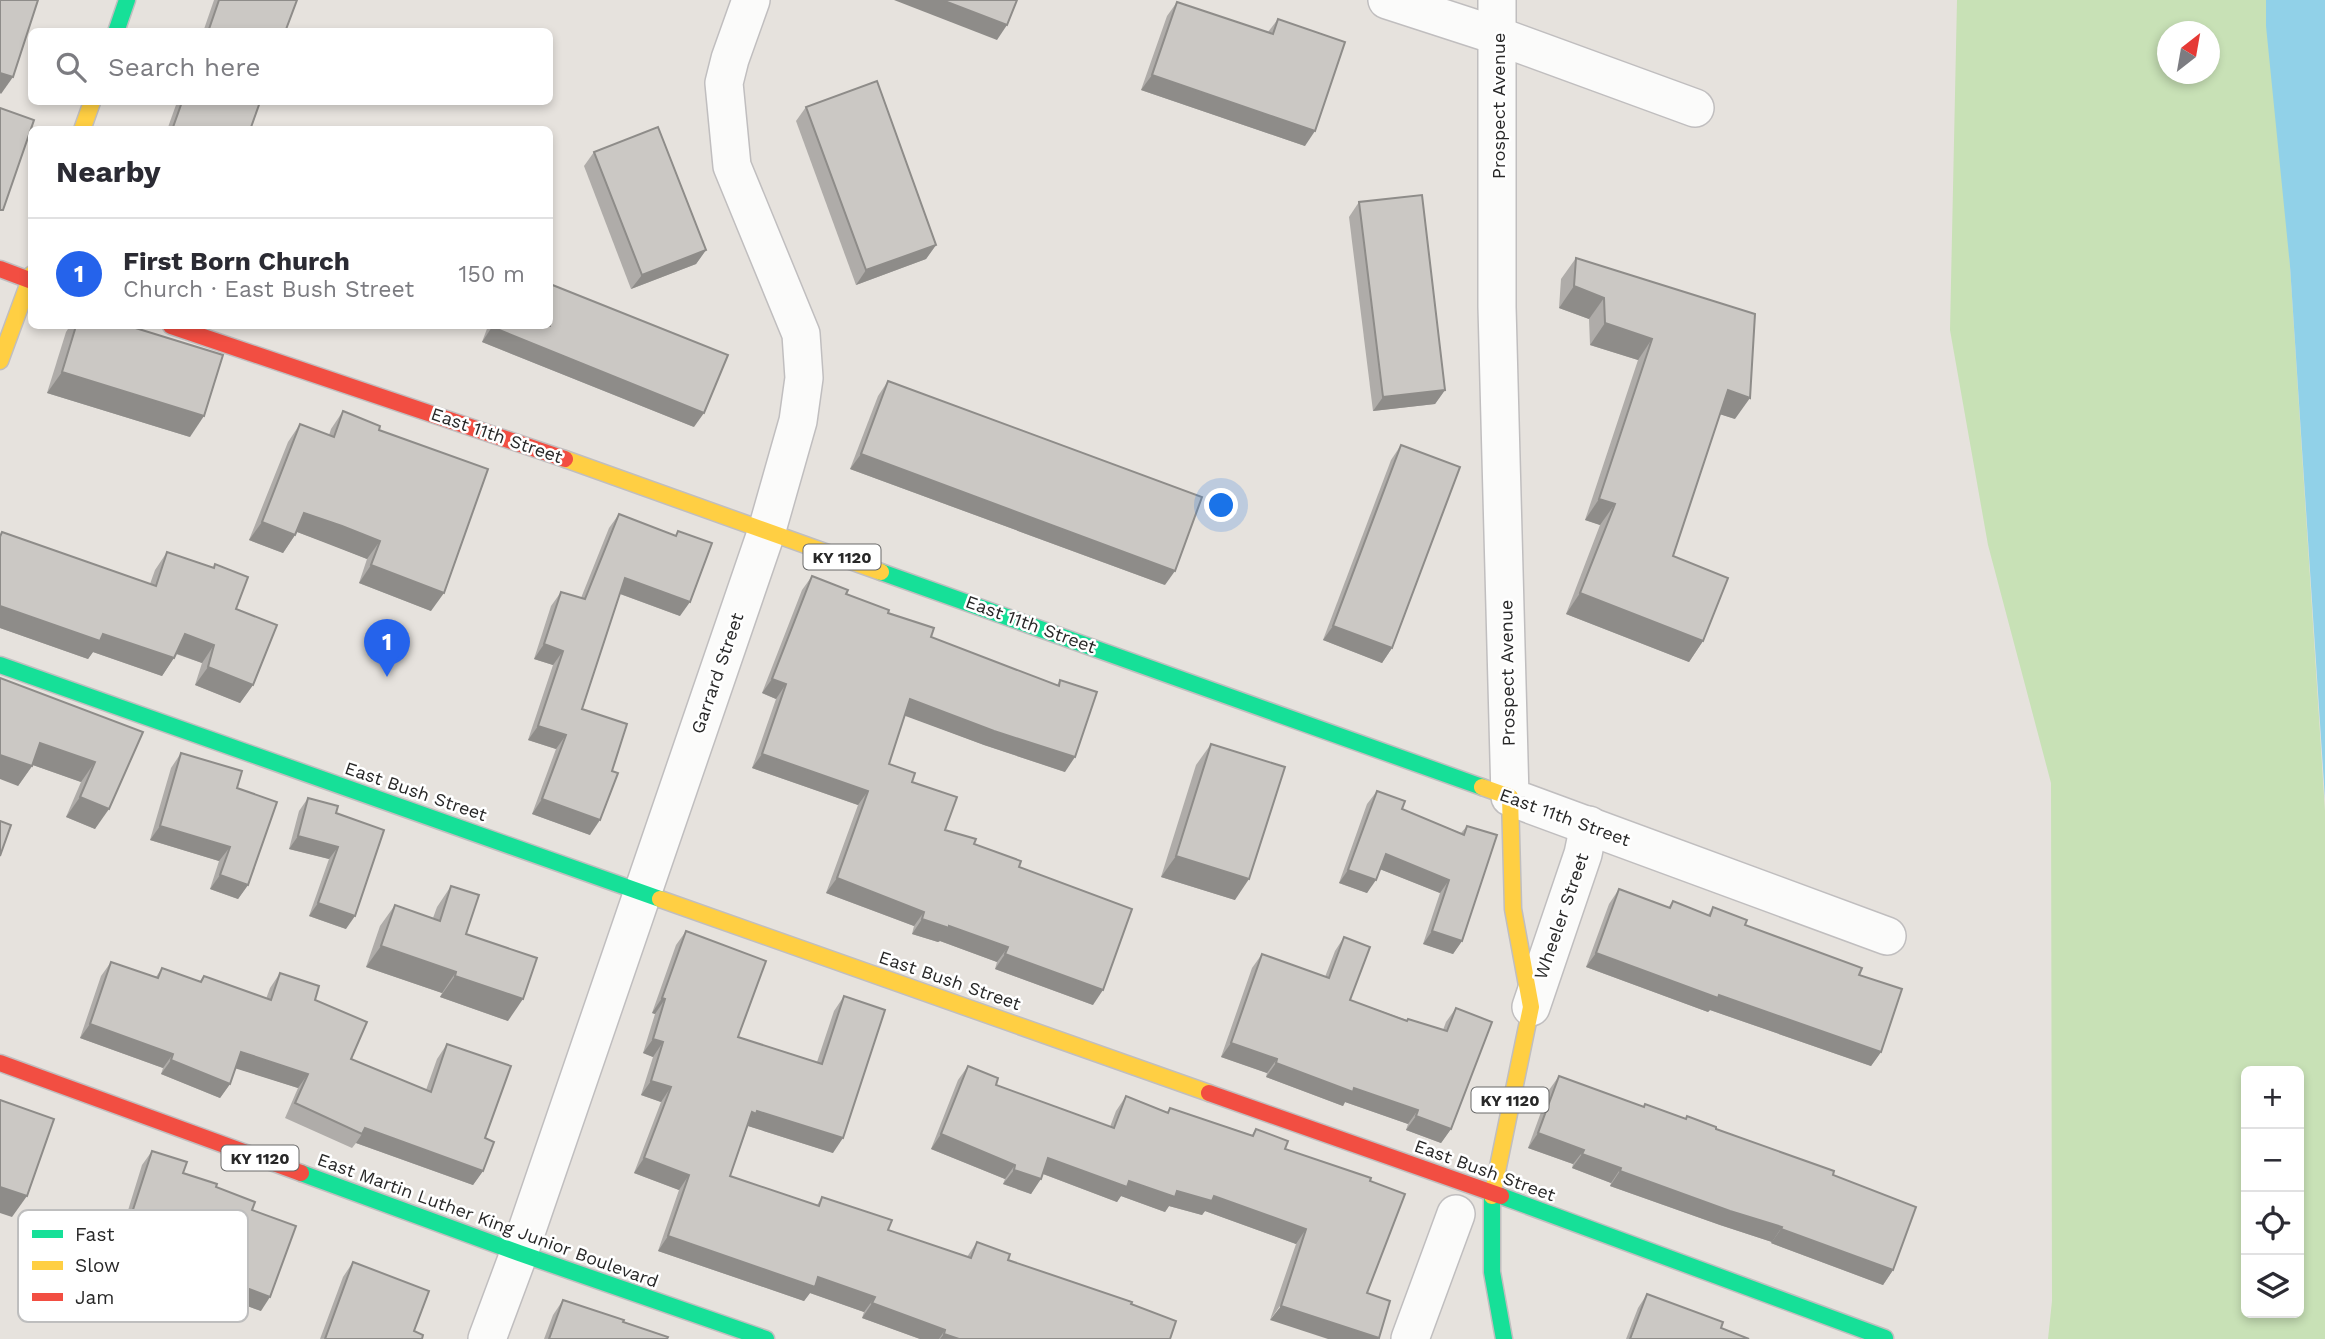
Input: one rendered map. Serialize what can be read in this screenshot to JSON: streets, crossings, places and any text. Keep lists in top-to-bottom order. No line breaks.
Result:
{"streets":{"main road":["Prospect Avenue","East 11th Street","KY 1120","East Bush Street","East Martin Luther King Junior Boulevard"],"street":["Garrard Street","Wheeler Street"]},"crossings":[["Prospect Avenue","East 11th Street"],["Prospect Avenue","East Bush Street"],["Prospect Avenue","Wheeler Street"],["East 11th Street","Garrard Street"],["East 11th Street","Wheeler Street"],["Garrard Street","East Bush Street"],["Garrard Street","East Martin Luther King Junior Boulevard"]],"legend":["Fast","Slow","Jam"],"north":"top right","page":{"search":"Search here","heading":"Nearby","list":[{"mark":"1","name":"First Born Church","note":"Church · East Bush Street","value":"150 m"}],"pins":"1","map_buttons":["+","−"]}}
